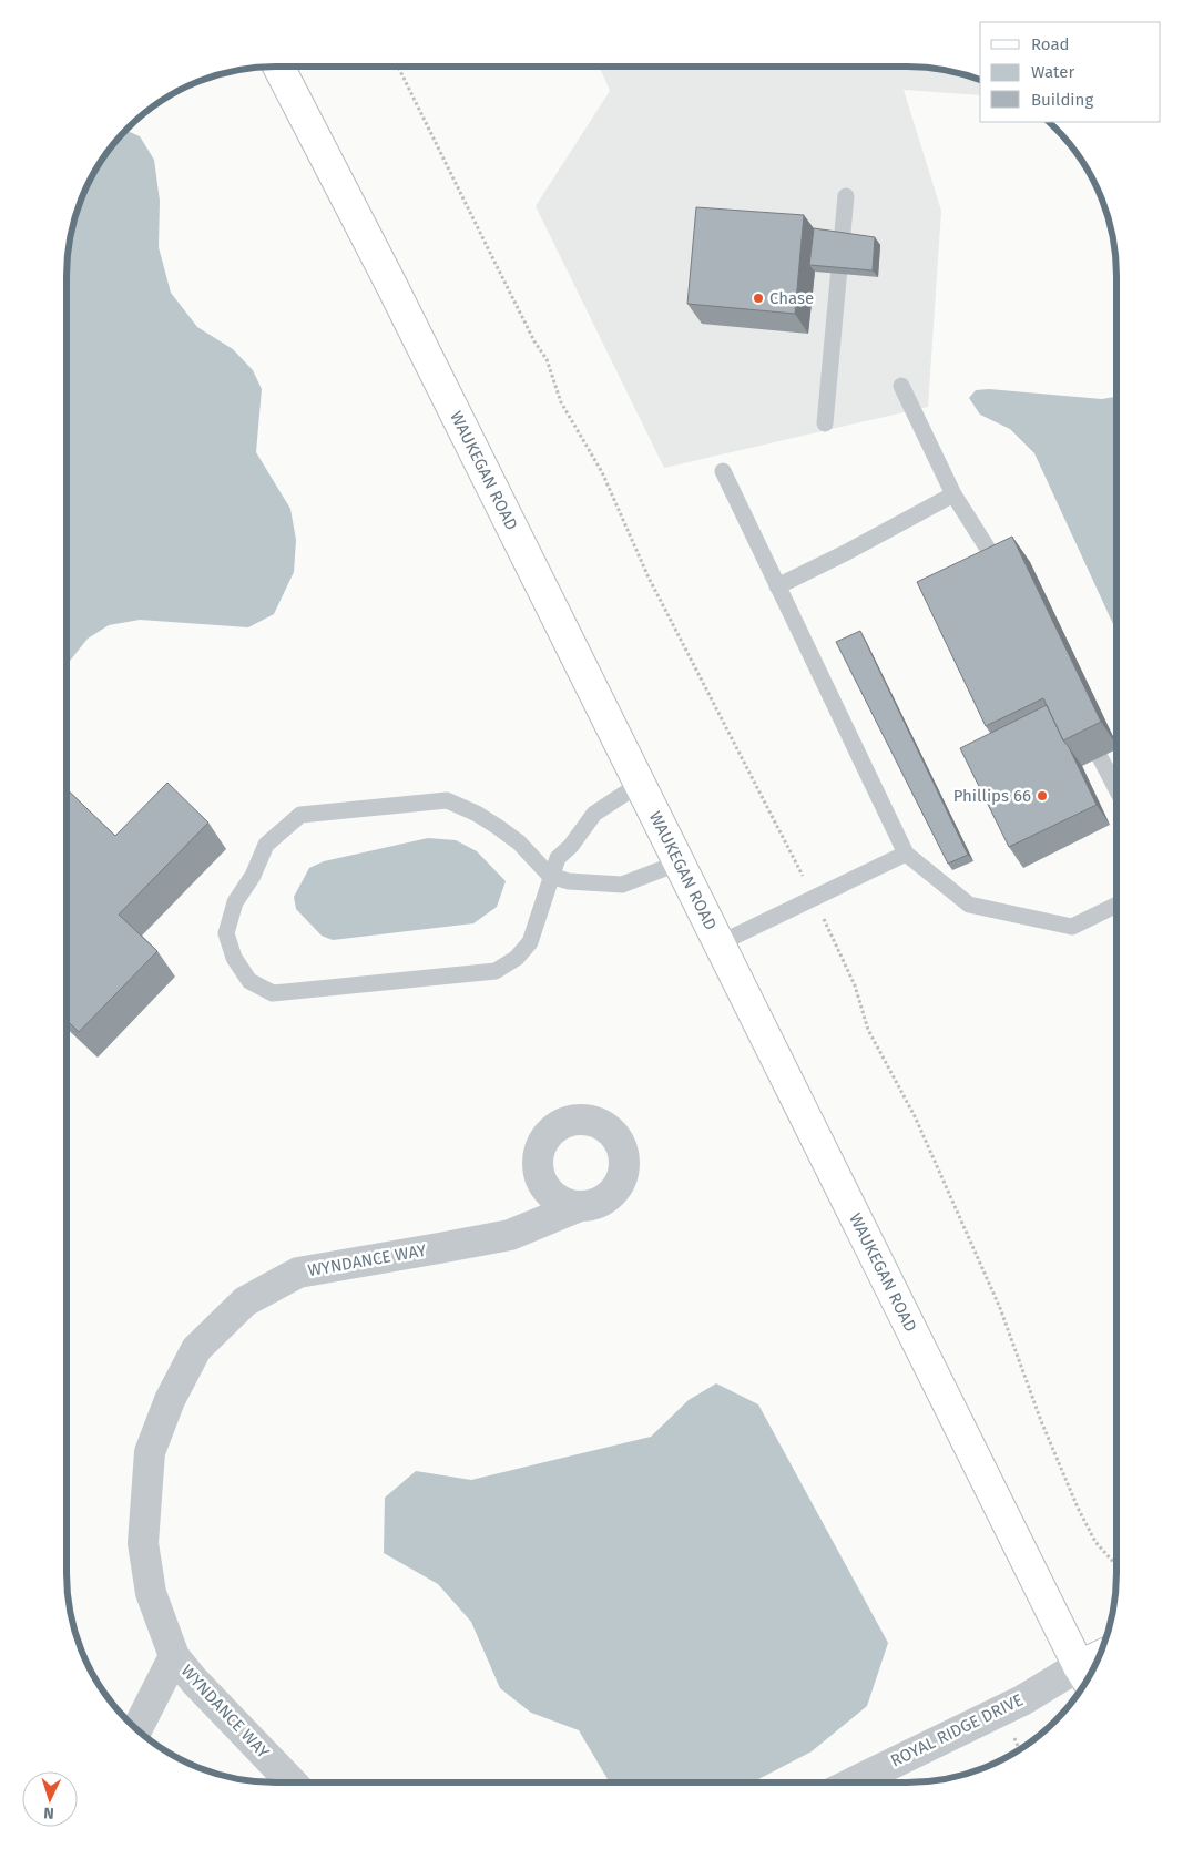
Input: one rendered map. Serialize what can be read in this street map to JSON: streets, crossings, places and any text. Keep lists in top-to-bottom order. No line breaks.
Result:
{"streets":{"main road":["WAUKEGAN ROAD"],"street":["WYNDANCE WAY","ROYAL RIDGE DRIVE"]},"crossings":[["WAUKEGAN ROAD","ROYAL RIDGE DRIVE"]],"places":["Chase","Phillips 66"],"legend":["Road","Water","Building"],"north":"bottom"}
